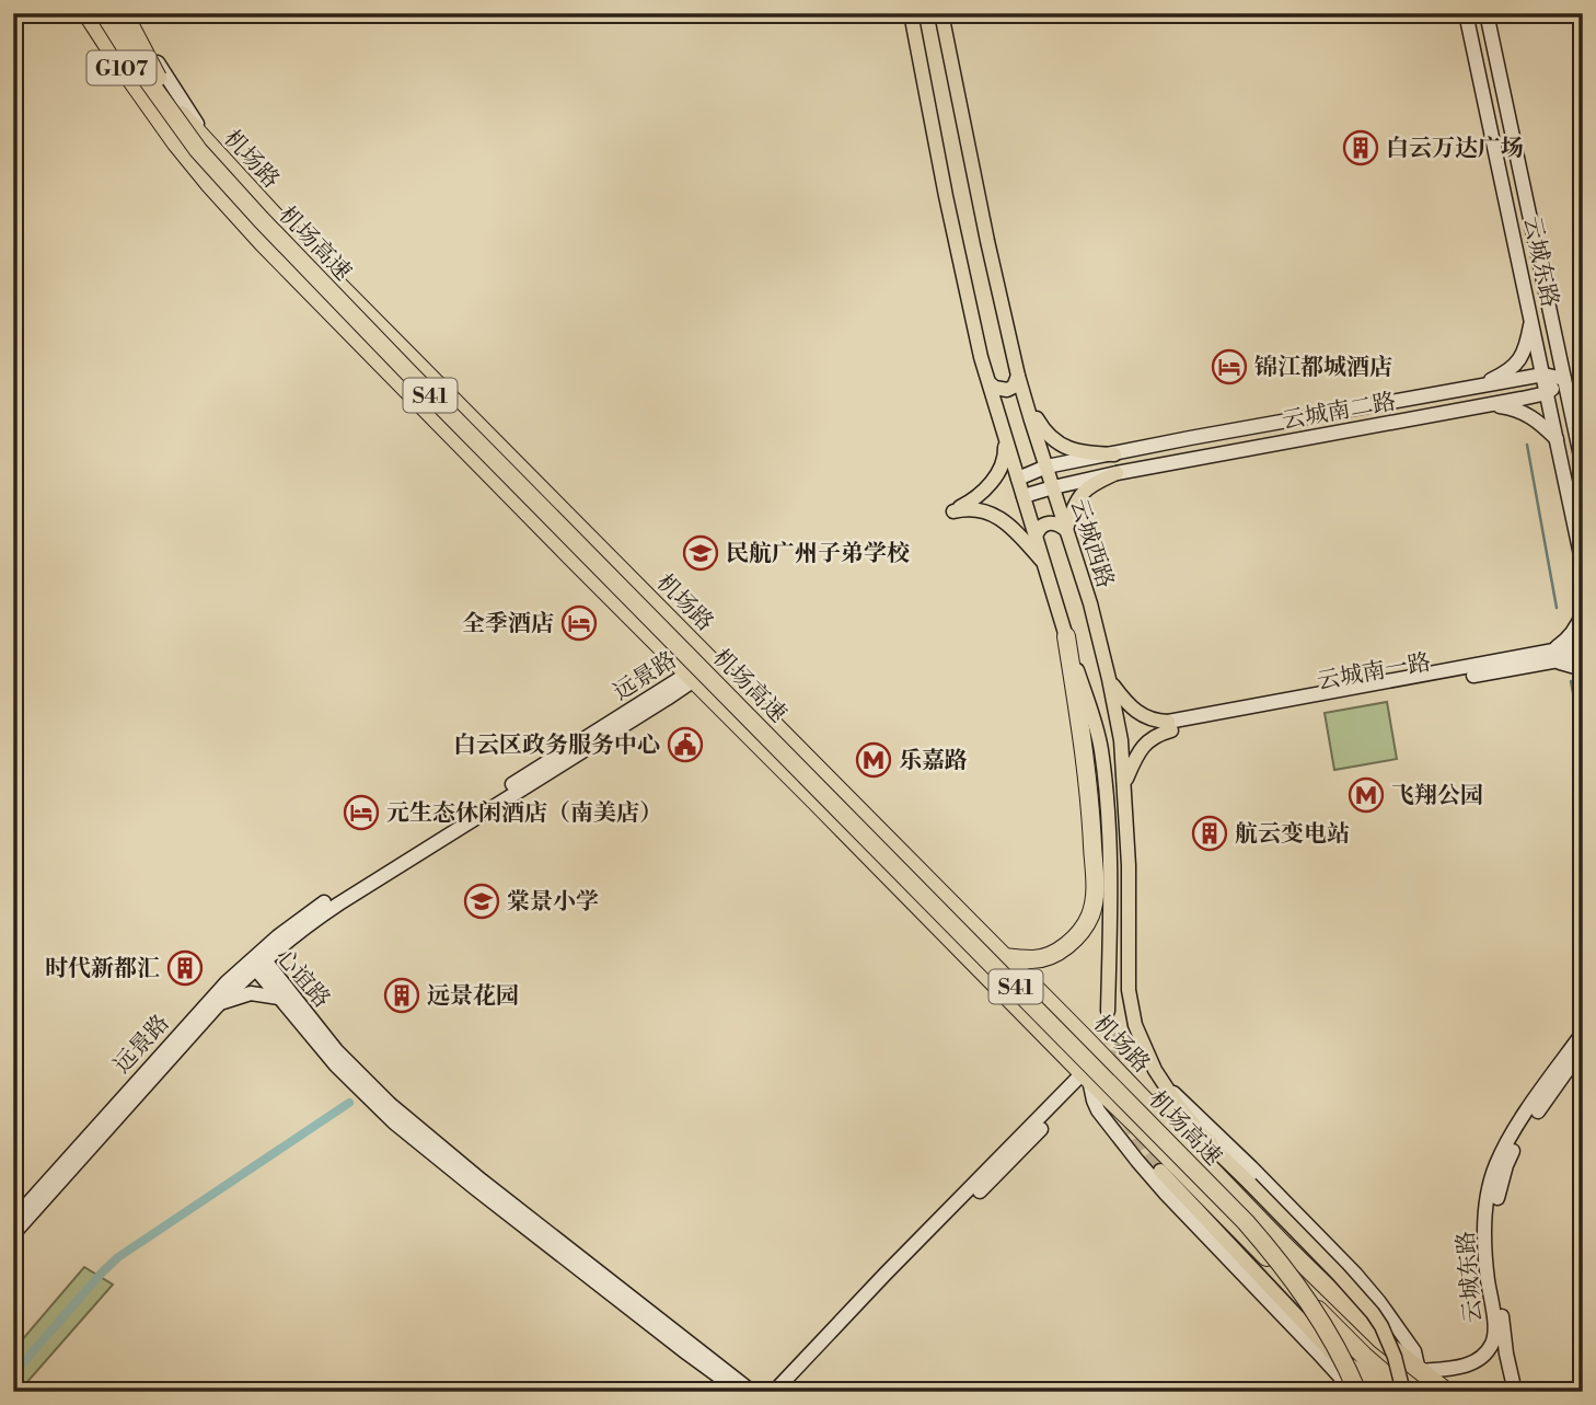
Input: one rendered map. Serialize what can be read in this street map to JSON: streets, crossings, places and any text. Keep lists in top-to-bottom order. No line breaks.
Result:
{"streets":{"highway":["G107","机场路","机场高速","S41"],"main road":["云城西路"],"street":["云城东路","云城南二路","云城南一路","远景路","心谊路"]},"crossings":[["机场路","云城东路"],["机场路","云城西路"],["机场路","远景路"],["云城东路","云城南二路"],["云城南二路","云城西路"],["远景路","心谊路"]],"places":{"building":["白云万达广场","航云变电站","时代新都汇","远景花园"],"hotel":["锦江都城酒店","全季酒店","元生态休闲酒店（南美店）"],"school or university":["民航广州子弟学校","棠景小学"],"public building":["白云区政务服务中心"],"metro station":["乐嘉路","飞翔公园"]}}
